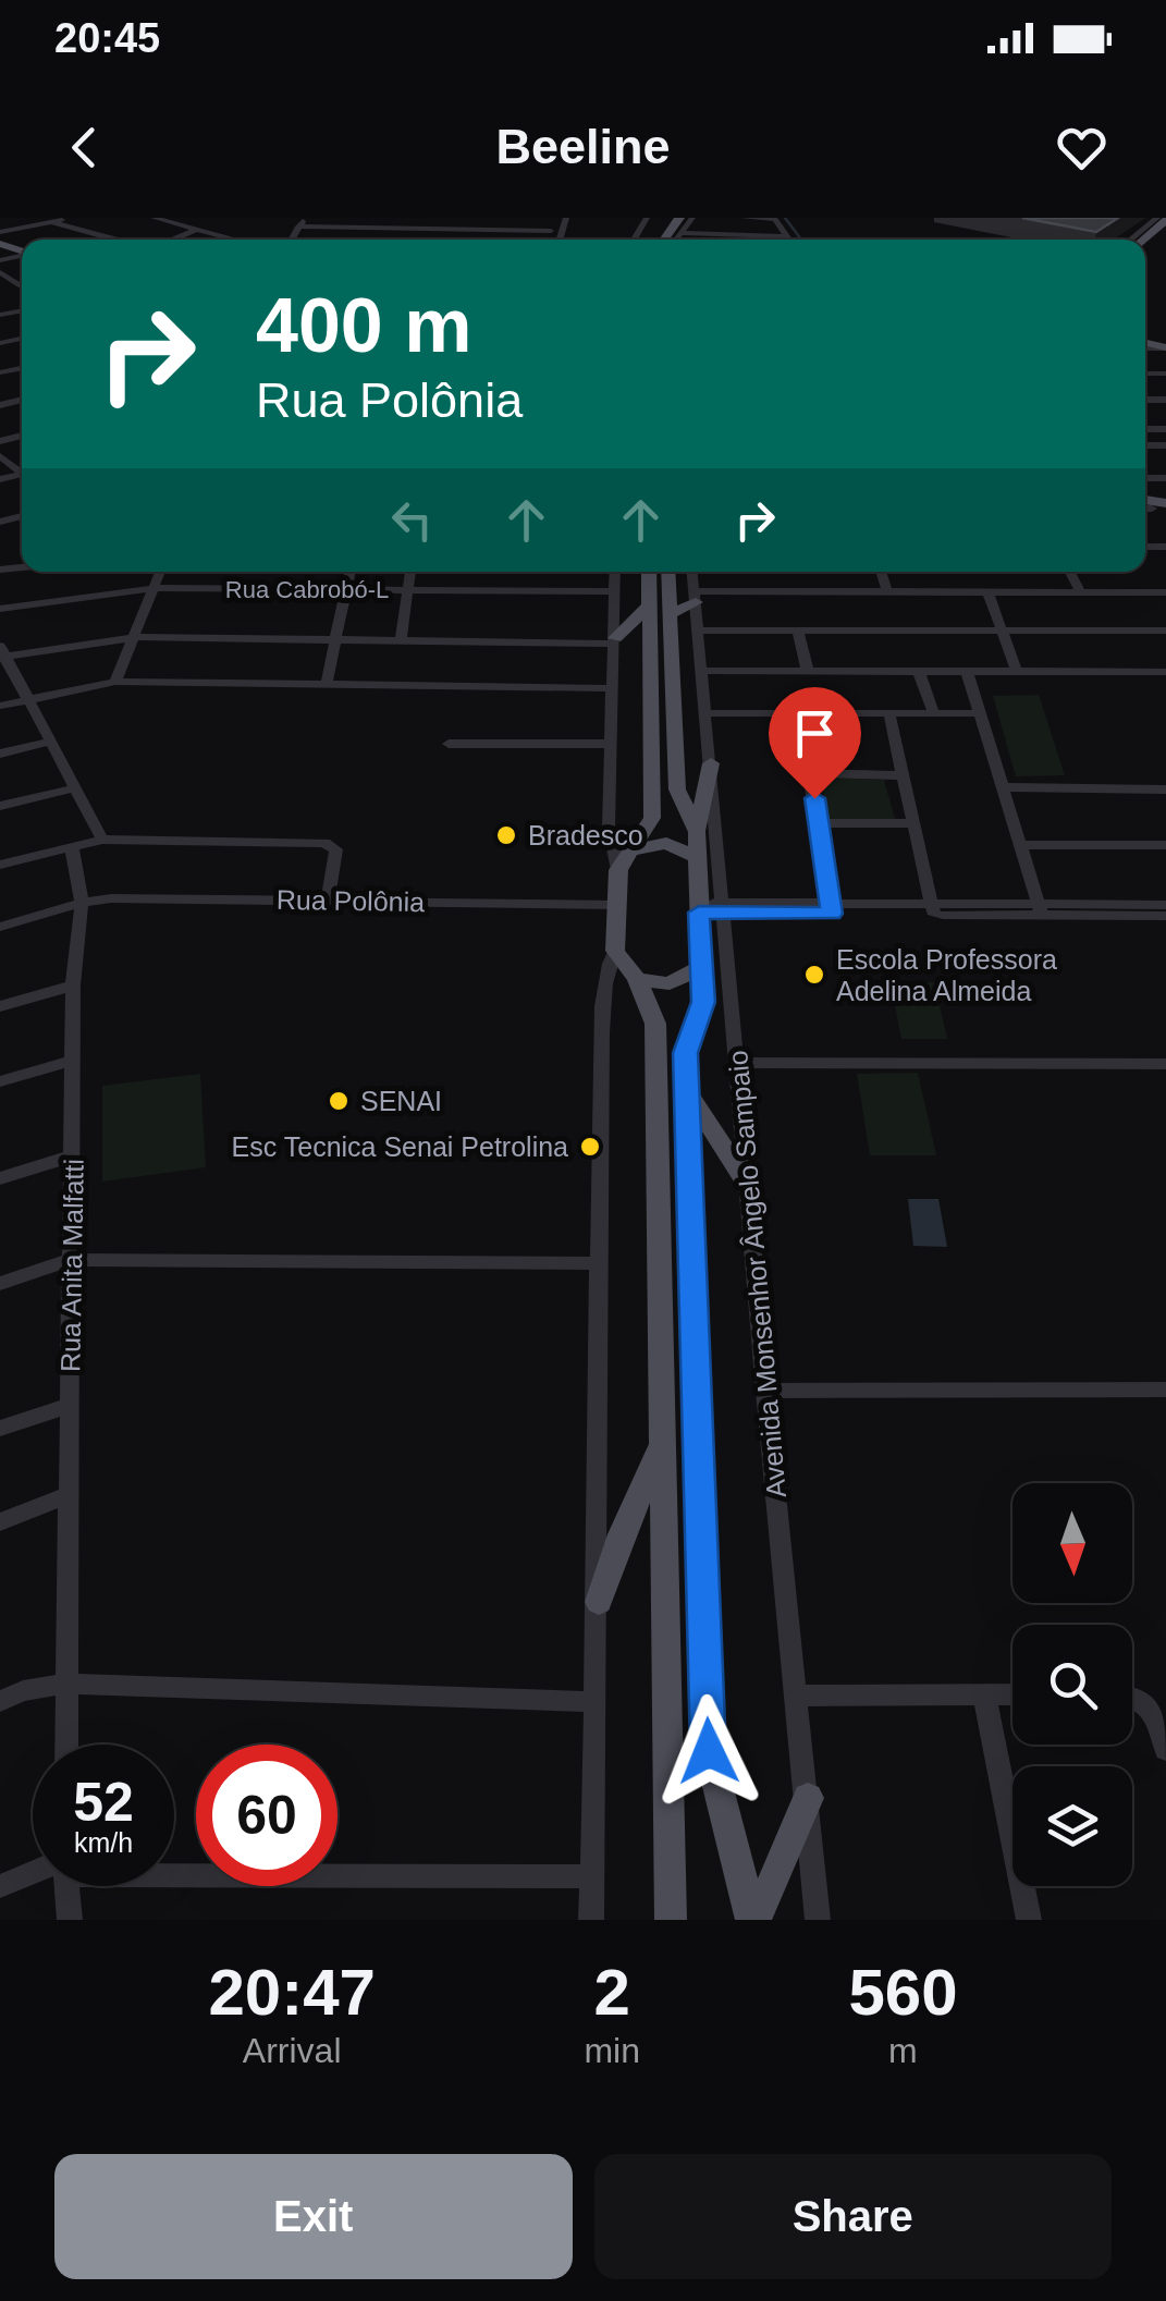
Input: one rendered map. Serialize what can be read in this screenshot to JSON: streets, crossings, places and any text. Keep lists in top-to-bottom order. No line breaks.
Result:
{"streets":{"main road":["Avenida Monsenhor Ângelo Sampaio"],"street":["Rua Cabrobó-L","Rua Polônia","Rua Anita Malfatti"]},"crossings":[["Rua Cabrobó-L","Avenida Monsenhor Ângelo Sampaio"],["Rua Polônia","Rua Anita Malfatti"],["Rua Polônia","Avenida Monsenhor Ângelo Sampaio"]],"places":["Bradesco","Escola Professora Adelina Almeida","SENAI","Esc Tecnica Senai Petrolina"],"north":"bottom","page":{"status":"20:45","header":"Beeline","turn":["400 m","Rua Polônia"],"speed":"52 km/h","limit":"60","eta":["20:47","Arrival","2","min","560","m"],"buttons":["Exit","Share"]}}
